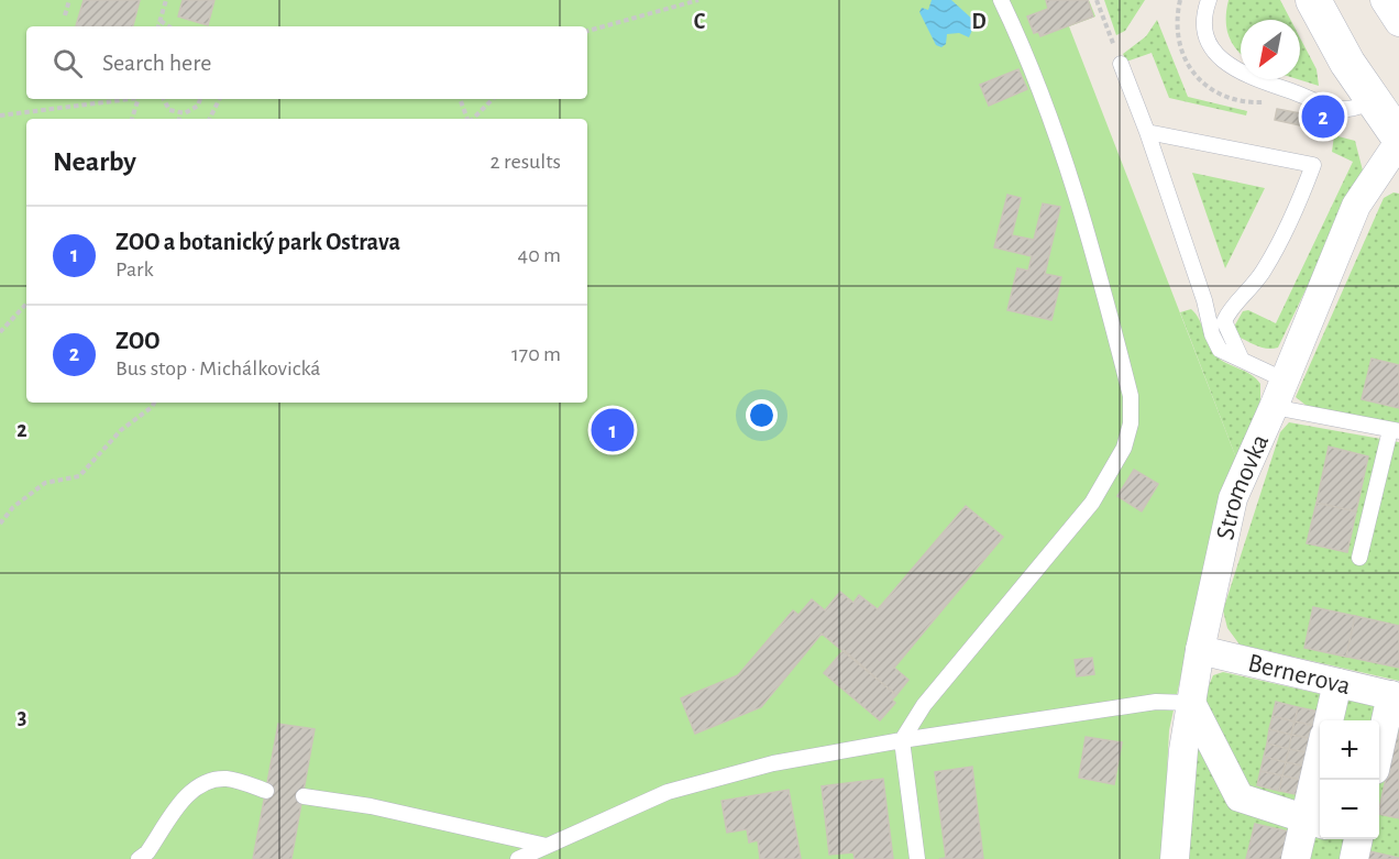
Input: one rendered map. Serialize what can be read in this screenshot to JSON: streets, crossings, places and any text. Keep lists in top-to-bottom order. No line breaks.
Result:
{"streets":{"street":["Stromovka","Bernerova"]},"crossings":[["Stromovka","Bernerova"]],"north":"bottom left","page":{"search":"Search here","pins":["2","1"],"heading":["Nearby","2 results"],"list":[{"mark":"1","name":"ZOO a botanický park Ostrava","note":"Park","value":"40 m"},{"mark":"2","name":"ZOO","note":"Bus stop · Michálkovická","value":"170 m"}],"map_buttons":["+","−"]},"grid":{"columns":["C","D"],"rows":["2","3"]}}
